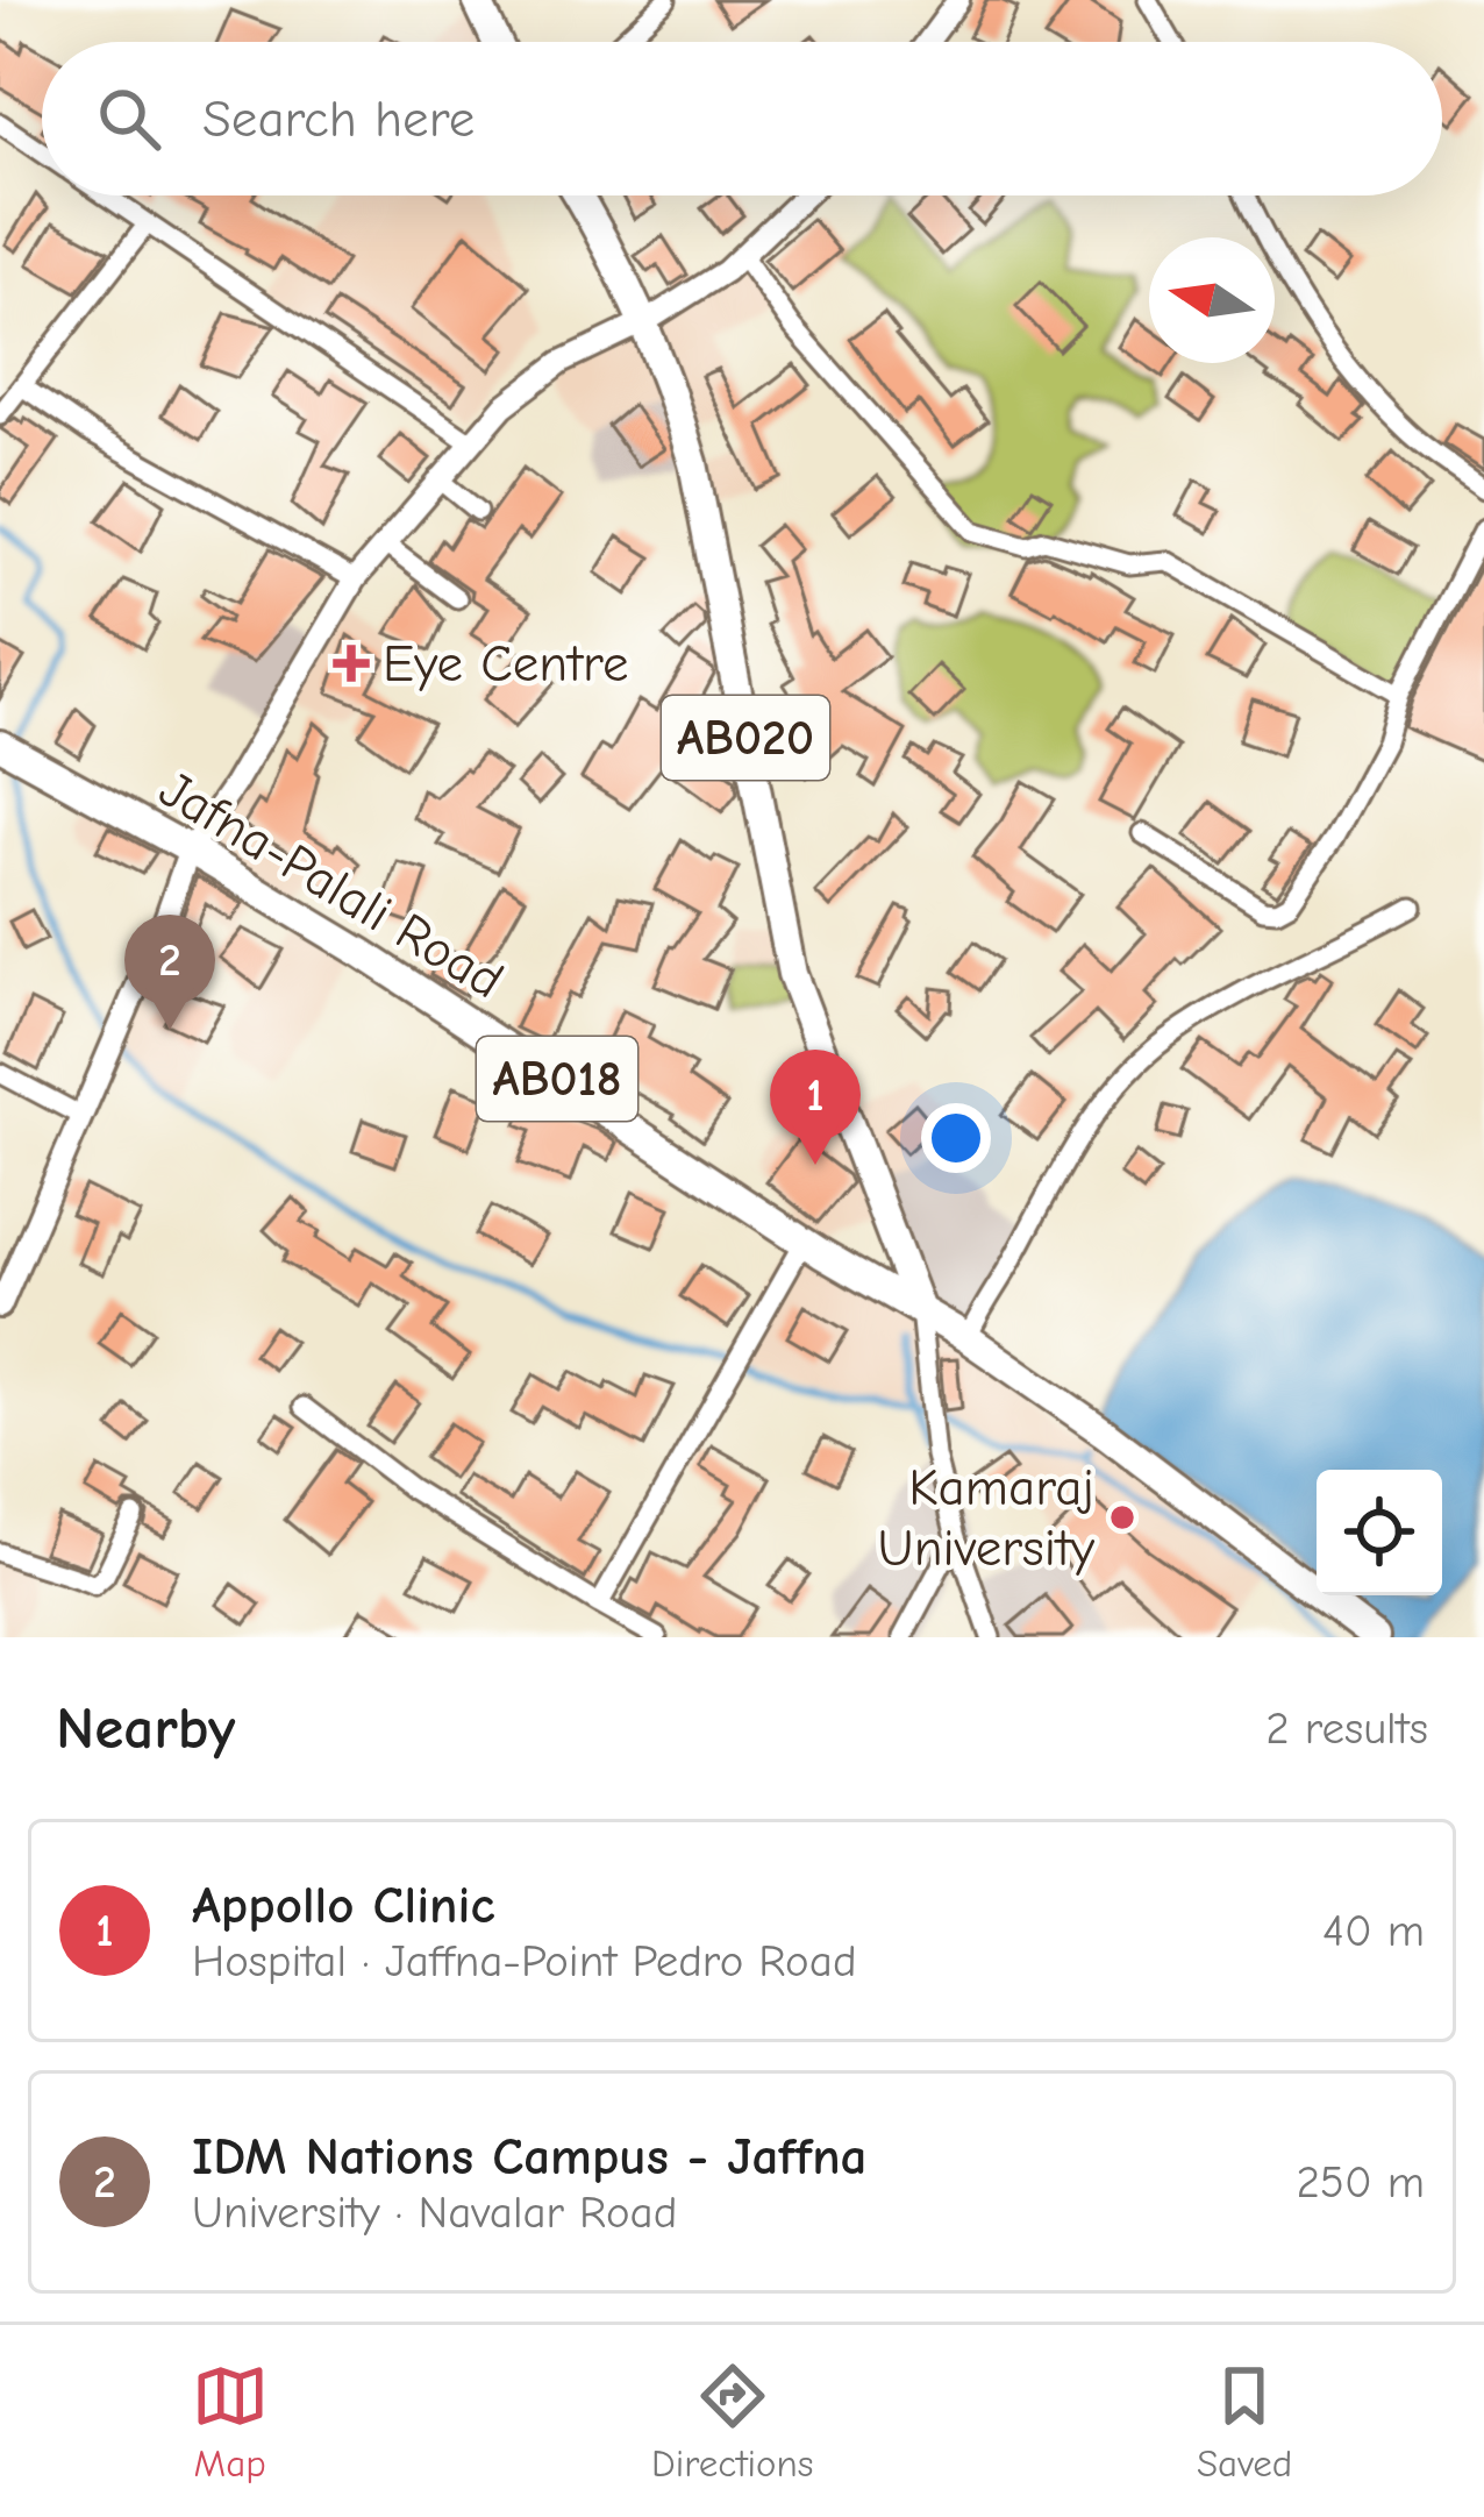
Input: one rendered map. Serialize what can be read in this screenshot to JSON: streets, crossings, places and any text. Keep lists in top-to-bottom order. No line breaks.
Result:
{"streets":{"main road":["AB020","Jafna-Palali Road","AB018"]},"crossings":[["AB020","Jafna-Palali Road"]],"places":{"health":["Eye Centre"],"other":["Kamaraj University"]},"north":"left","page":{"search":"Search here","pins":["2","1"],"heading":["Nearby","2 results"],"list":[{"mark":"1","name":"Appollo Clinic","note":"Hospital · Jaffna-Point Pedro Road","value":"40 m"},{"mark":"2","name":"IDM Nations Campus - Jaffna","note":"University · Navalar Road","value":"250 m"}],"nav":["Map","Directions","Saved"]}}
